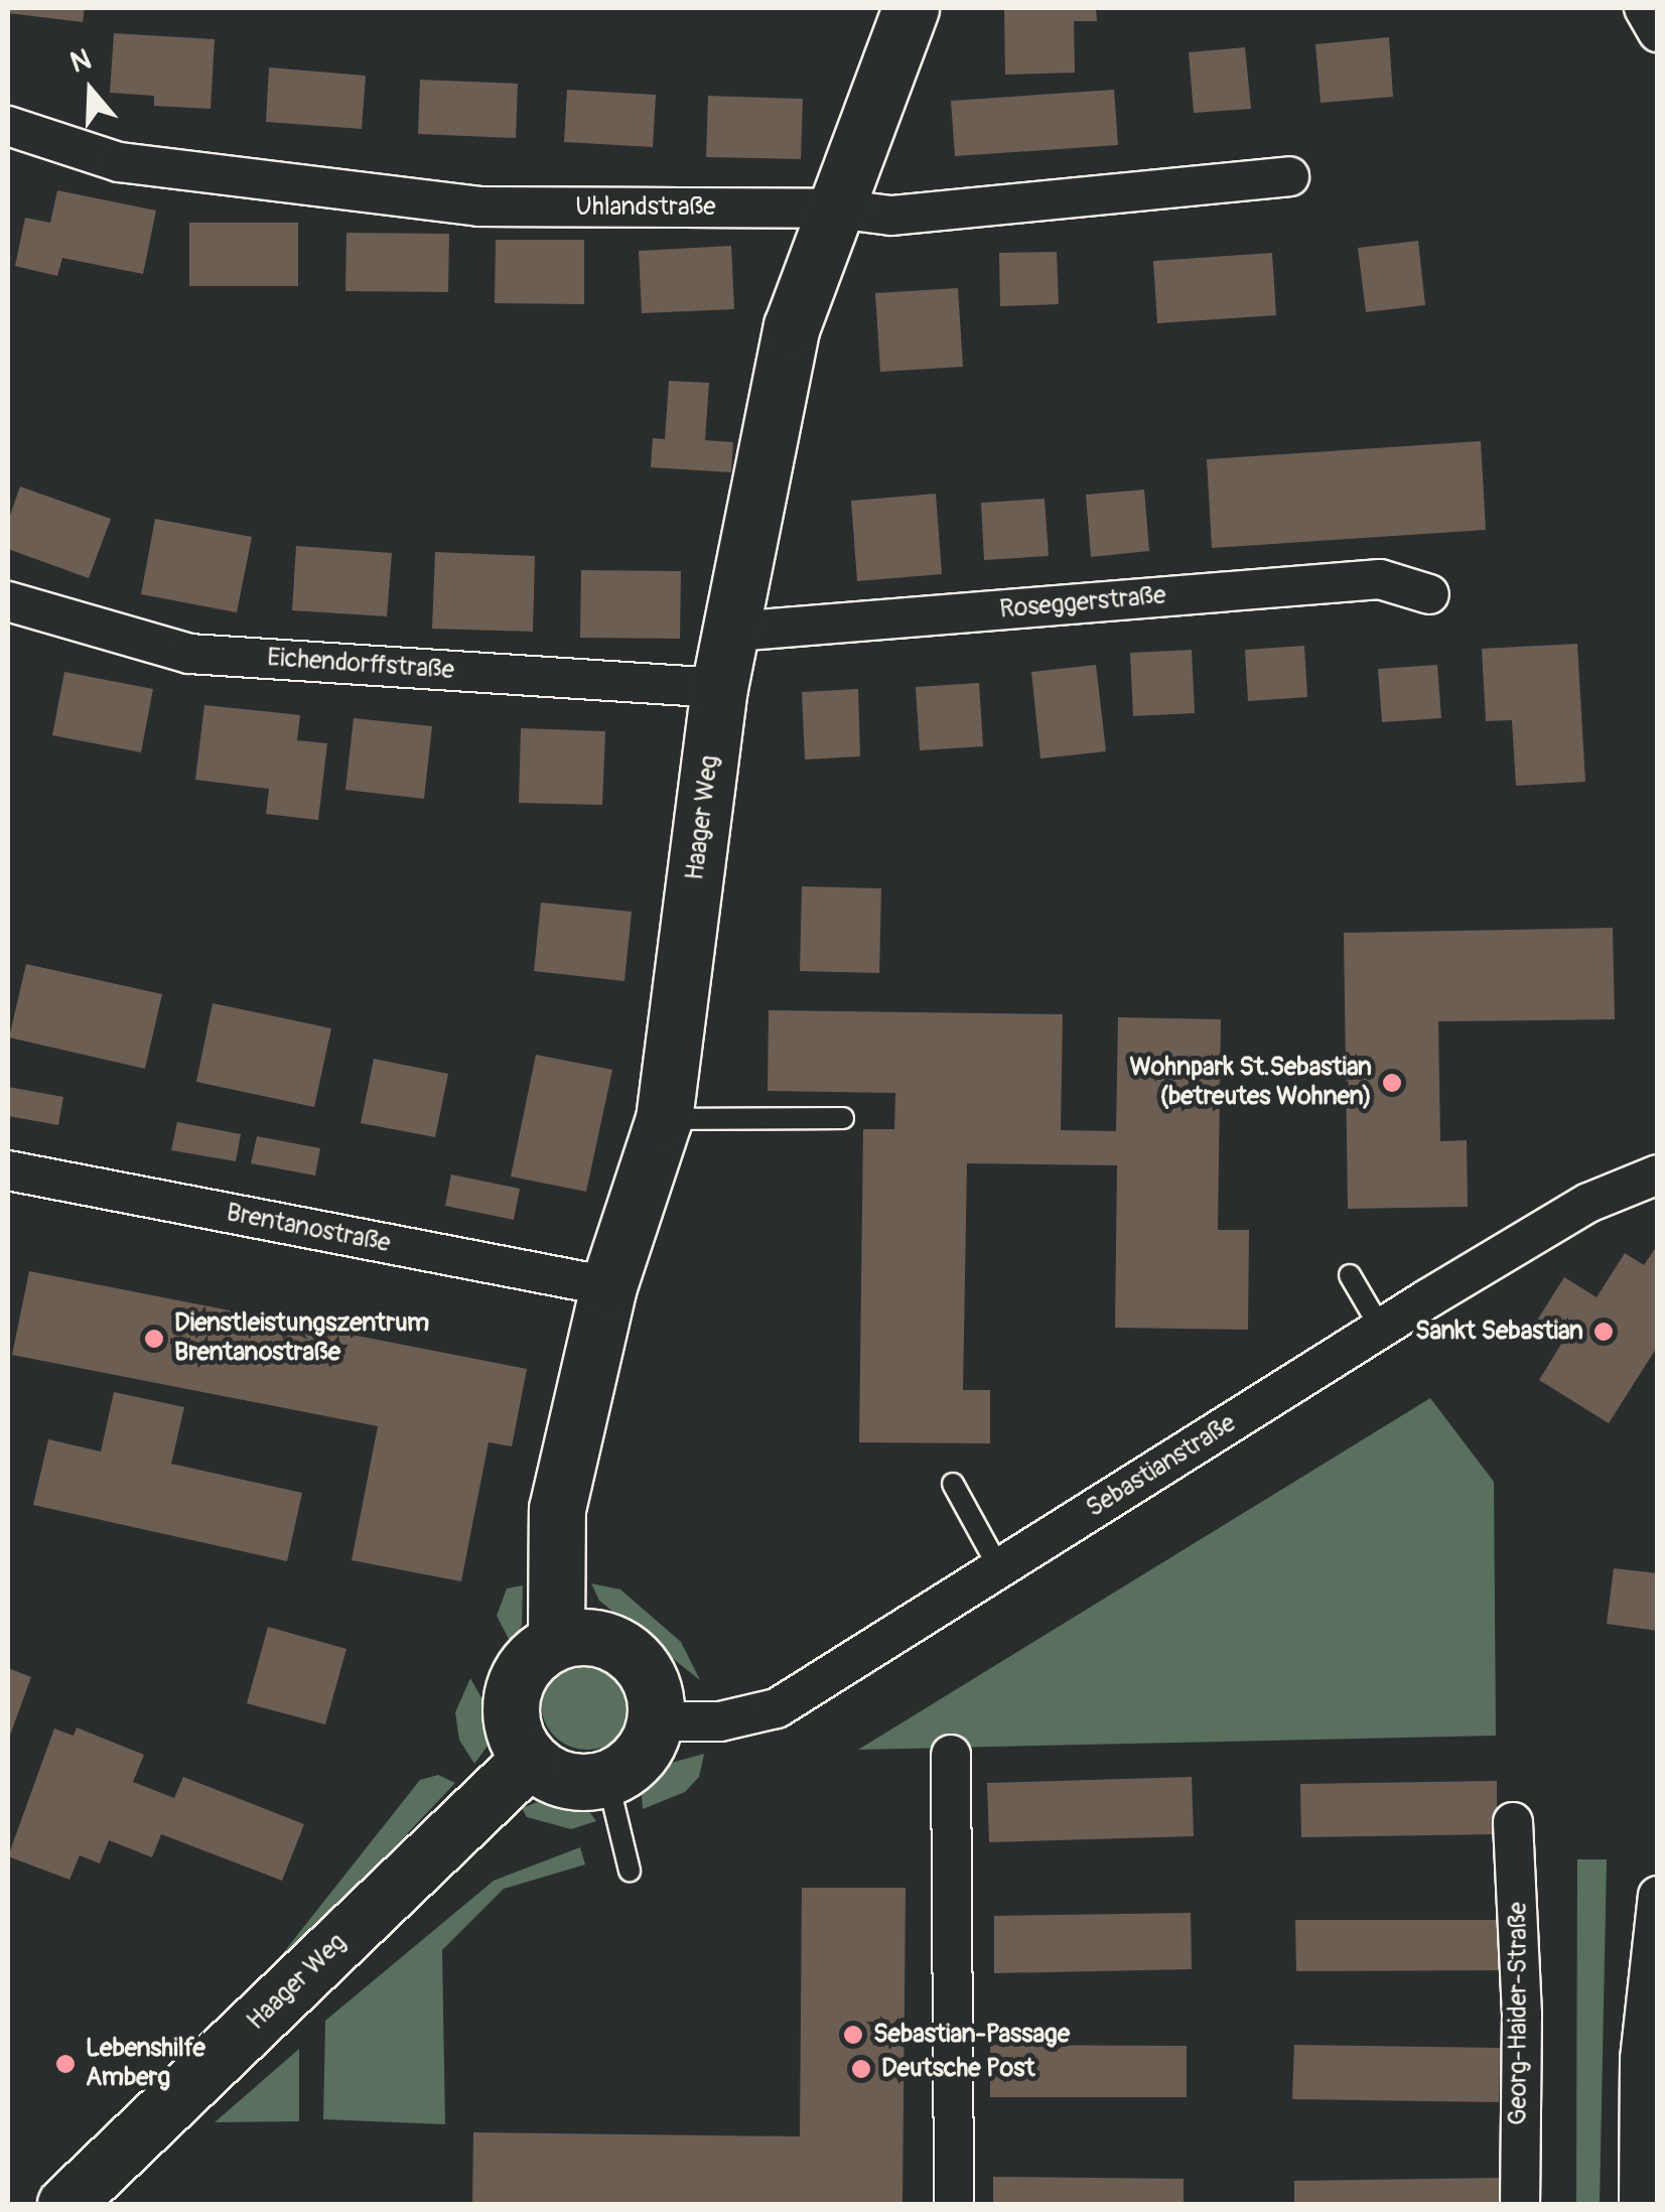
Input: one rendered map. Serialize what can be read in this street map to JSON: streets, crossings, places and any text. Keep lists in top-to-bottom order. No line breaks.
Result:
{"streets":{"street":["Uhlandstraße","Roseggerstraße","Eichendorffstraße","Haager Weg","Brentanostraße","Sebastianstraße","Georg-Haider-Straße"]},"crossings":[["Uhlandstraße","Haager Weg"],["Roseggerstraße","Haager Weg"],["Eichendorffstraße","Haager Weg"],["Haager Weg","Brentanostraße"],["Haager Weg","Sebastianstraße"]],"places":["Wohnpark St.Sebastian (betreutes Wohnen)","Sankt Sebastian","Dienstleistungszentrum Brentanostraße","Sebastian-Passage","Lebenshilfe Amberg","Deutsche Post"],"north":"top"}
